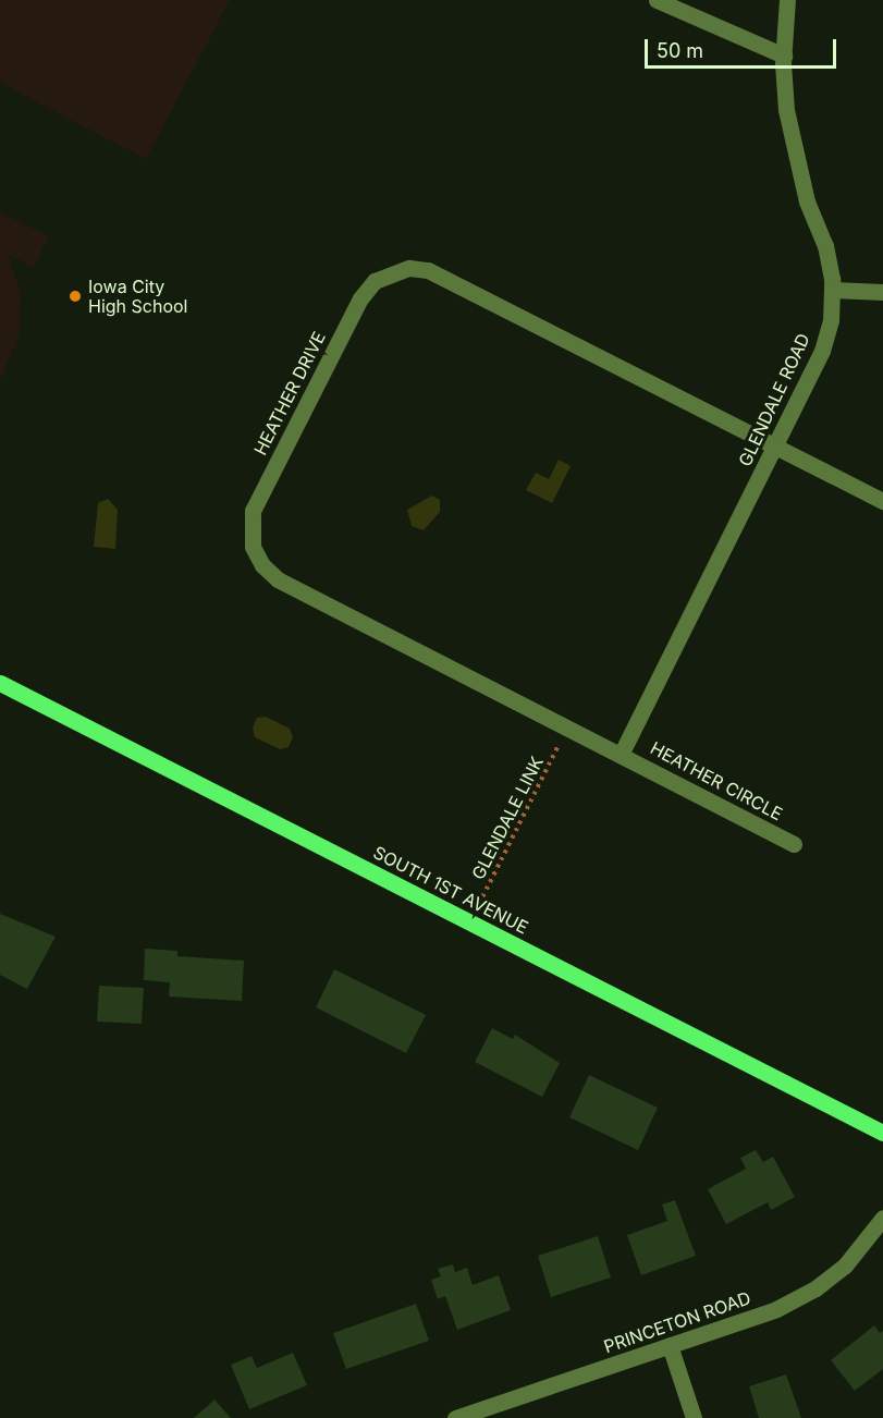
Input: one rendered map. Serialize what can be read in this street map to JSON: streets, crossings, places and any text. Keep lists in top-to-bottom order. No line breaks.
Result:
{"streets":{"main road":["SOUTH 1ST AVENUE"],"street":["HEATHER DRIVE","GLENDALE ROAD","HEATHER CIRCLE","PRINCETON ROAD"],"path":["GLENDALE LINK"]},"crossings":[["HEATHER DRIVE","GLENDALE ROAD"],["HEATHER DRIVE","HEATHER CIRCLE"],["HEATHER DRIVE","GLENDALE LINK"],["GLENDALE ROAD","HEATHER CIRCLE"],["GLENDALE LINK","SOUTH 1ST AVENUE"]],"places":["Iowa City High School"],"scale_bar":"50 m"}
